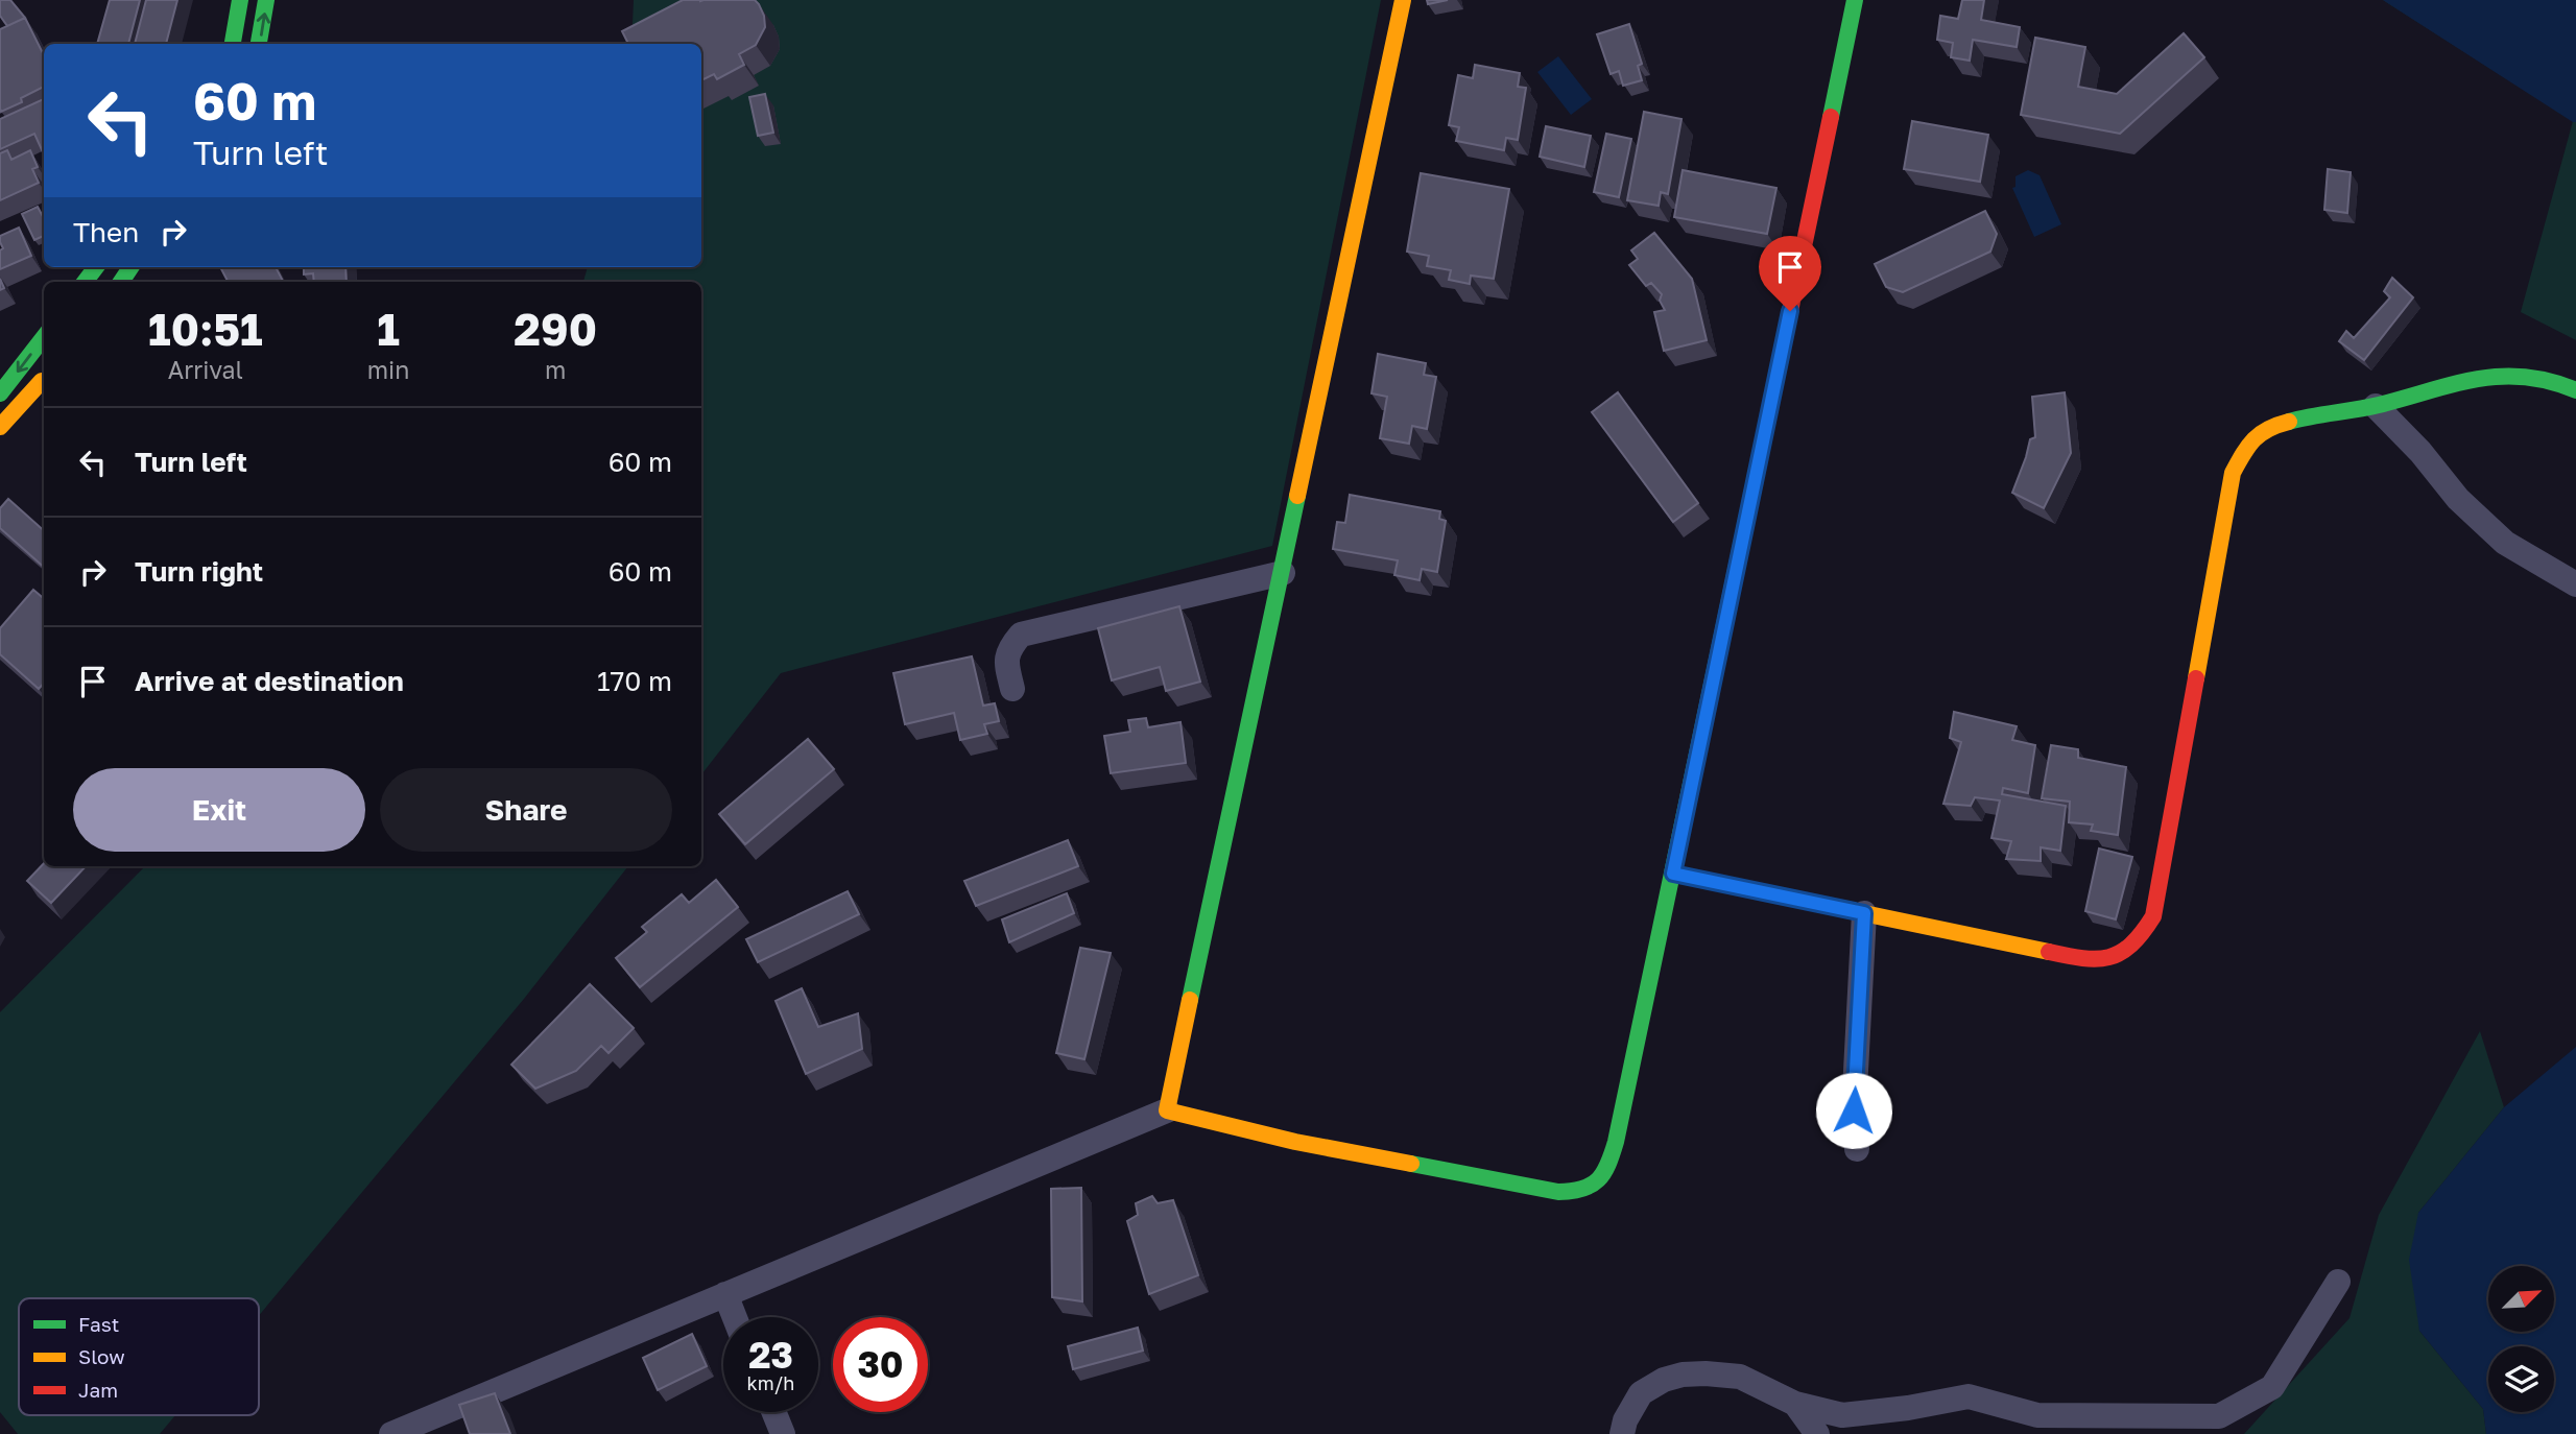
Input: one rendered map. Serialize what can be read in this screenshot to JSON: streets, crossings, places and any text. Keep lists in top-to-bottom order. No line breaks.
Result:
{"legend":["Fast","Slow","Jam"],"north":"top right","page":{"turn":["60 m","Turn left"],"then":"Then","eta":["10:51","Arrival","1","min","290","m"],"list":[{"name":"Turn left","value":"60 m"},{"name":"Turn right","value":"60 m"},{"name":"Arrive at destination","value":"170 m"}],"buttons":["Exit","Share"],"speed":"23 km/h","limit":"30"}}
